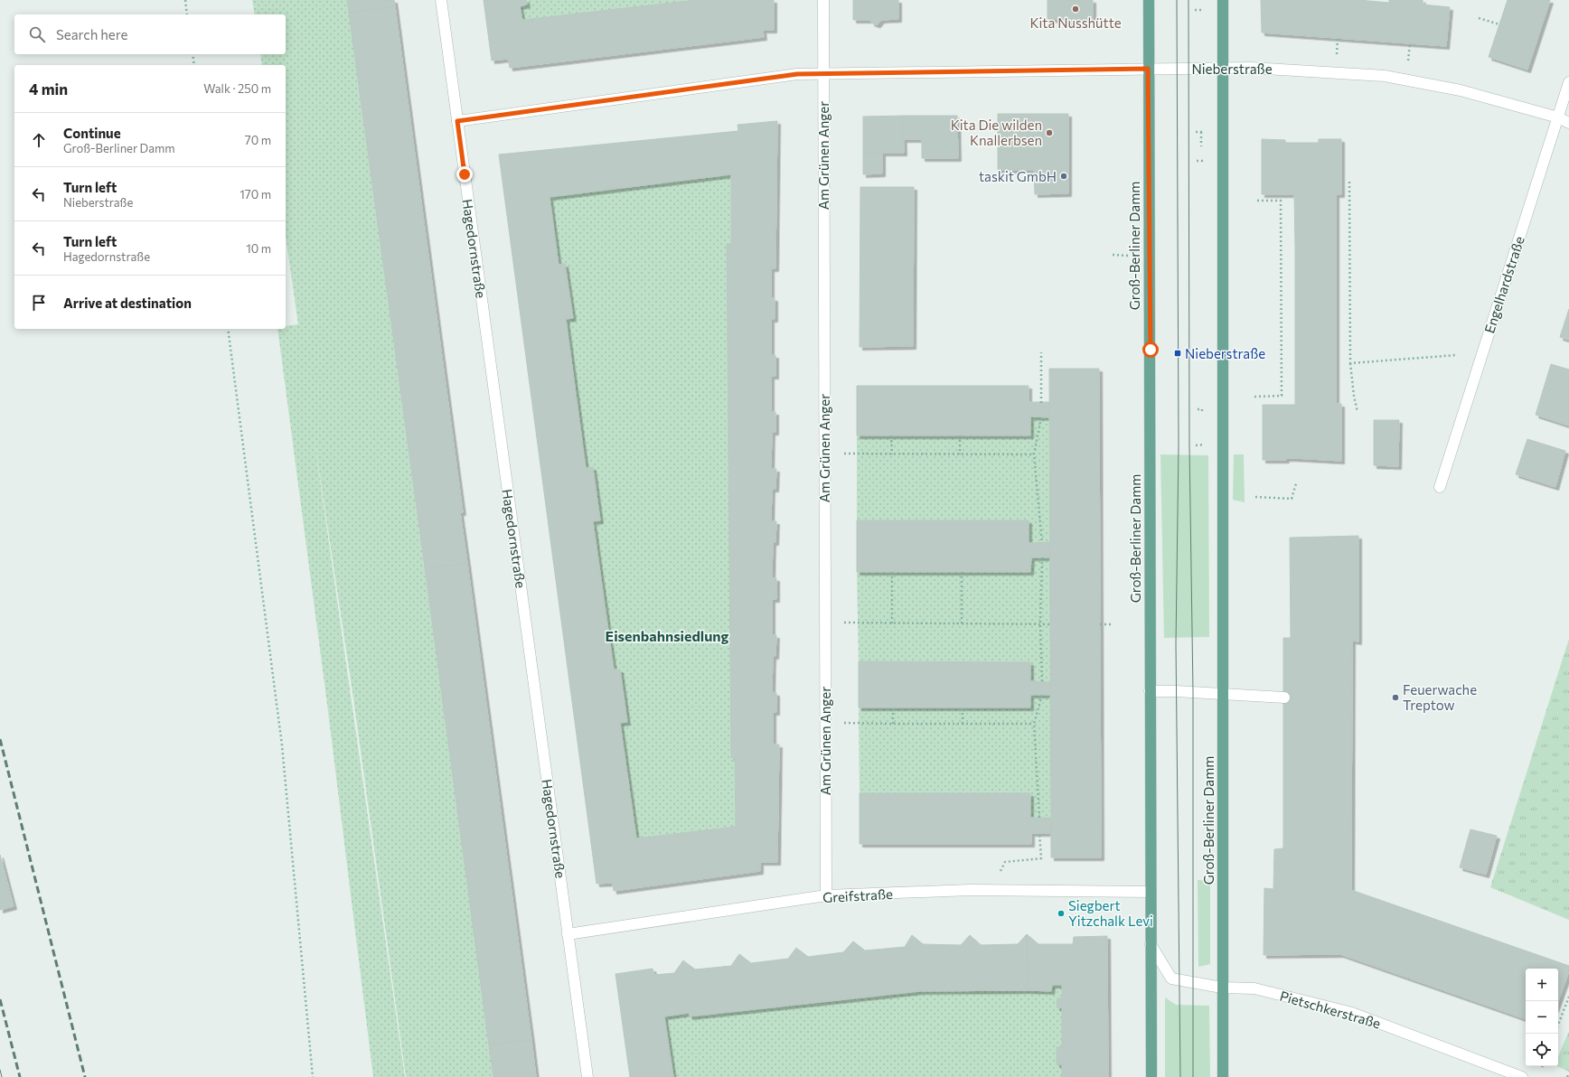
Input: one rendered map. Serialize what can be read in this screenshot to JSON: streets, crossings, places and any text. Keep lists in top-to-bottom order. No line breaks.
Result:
{"streets":{"main road":["Groß-Berliner Damm"],"street":["Nieberstraße","Am Grünen Anger","Hagedornstraße","Engelhardstraße","Greifstraße","Pietschkerstraße"]},"crossings":[["Nieberstraße","Am Grünen Anger"],["Nieberstraße","Groß-Berliner Damm"],["Nieberstraße","Hagedornstraße"],["Nieberstraße","Engelhardstraße"],["Am Grünen Anger","Greifstraße"],["Groß-Berliner Damm","Greifstraße"],["Groß-Berliner Damm","Pietschkerstraße"],["Hagedornstraße","Greifstraße"]],"districts":["Eisenbahnsiedlung"],"places":{"other":["Kita Nusshütte","Kita Die wilden Knallerbsen","taskit GmbH","Feuerwache Treptow","Siegbert Yitzchalk Levi"],"transit":["Nieberstraße"]},"page":{"search":"Search here","heading":["4 min","Walk · 250 m"],"list":[["Continue","Groß-Berliner Damm","70 m"],["Turn left","Nieberstraße","170 m"],["Turn left","Hagedornstraße","10 m"],"Arrive at destination"],"map_buttons":["+","−"]}}
